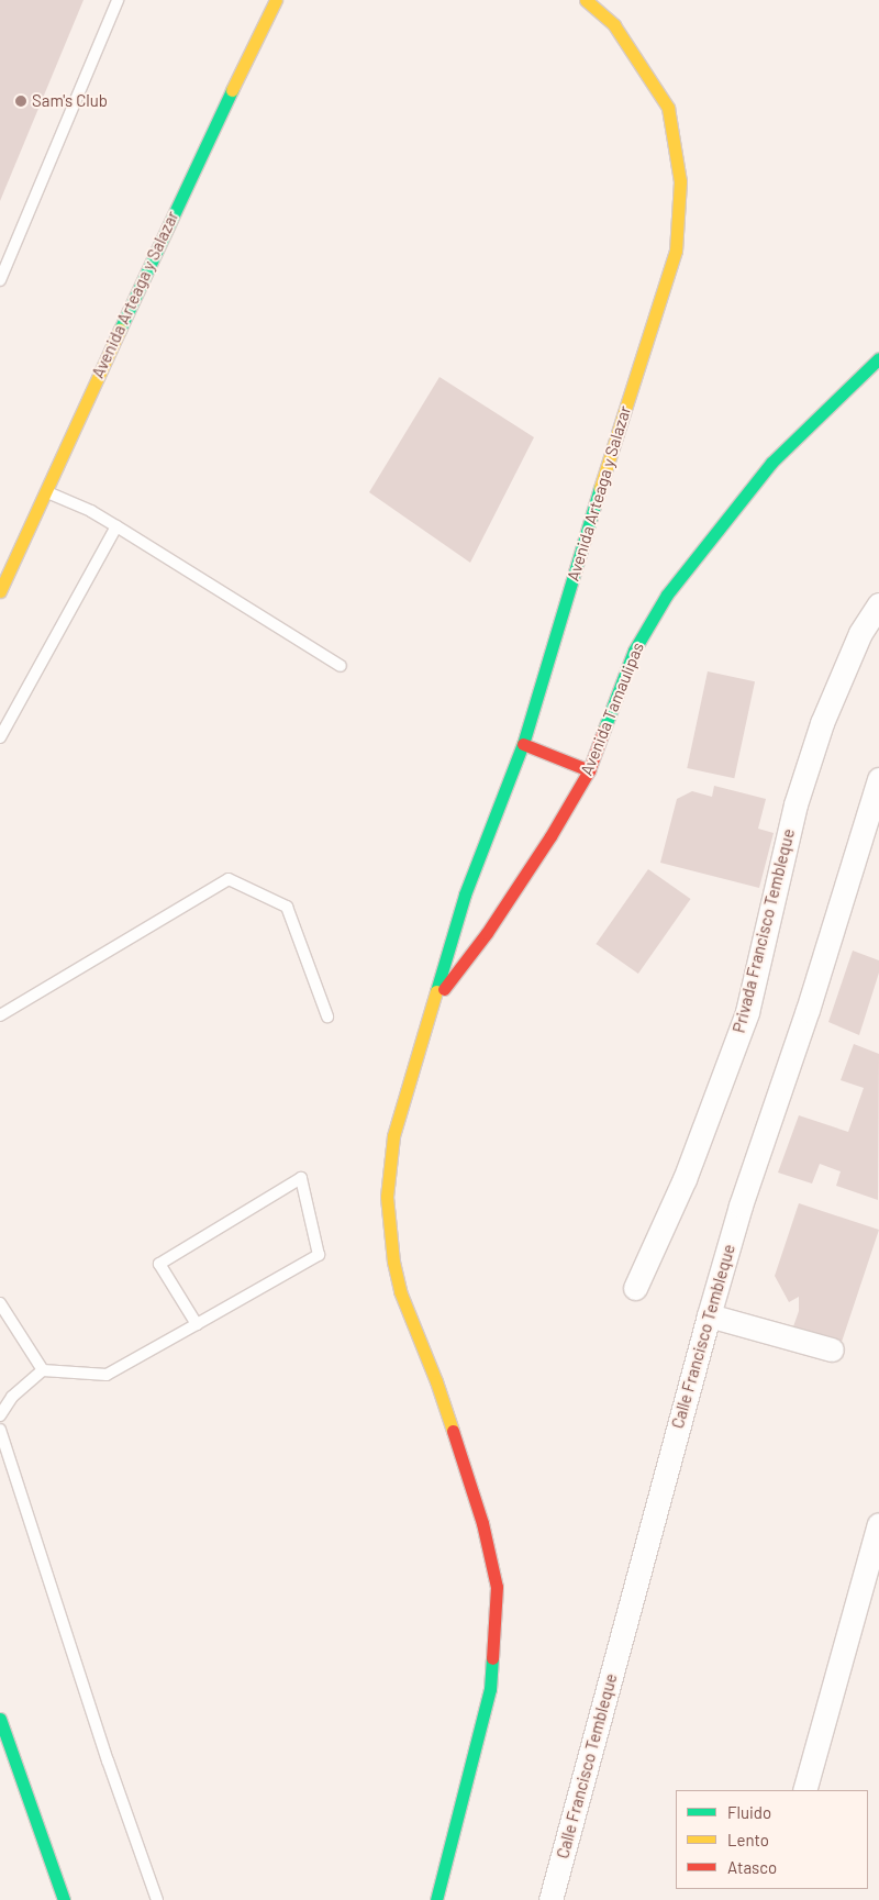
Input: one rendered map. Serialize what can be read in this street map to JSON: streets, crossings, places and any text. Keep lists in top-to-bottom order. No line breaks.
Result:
{"streets":{"main road":["Avenida Arteaga y Salazar","Avenida Tamaulipas"],"street":["Privada Francisco Tembleque","Calle Francisco Tembleque"]},"crossings":[["Avenida Arteaga y Salazar","Avenida Tamaulipas"]],"places":["Sam's Club"],"legend":["Fluido","Lento","Atasco"]}
